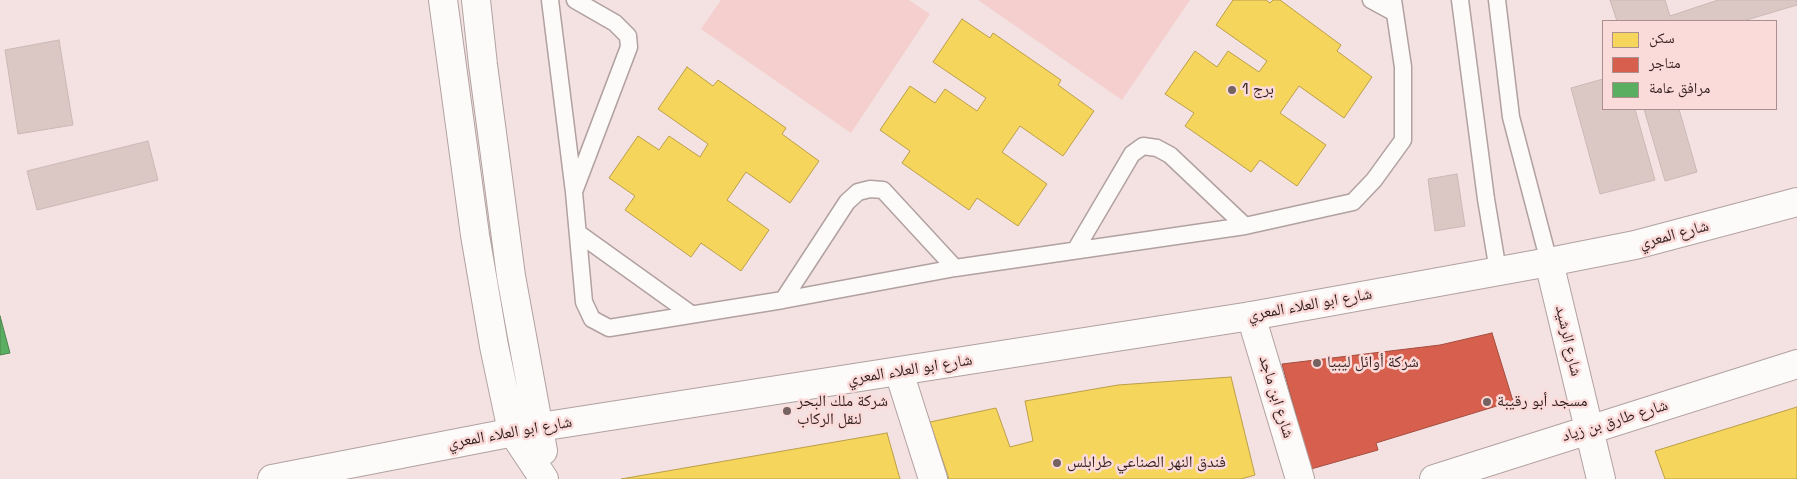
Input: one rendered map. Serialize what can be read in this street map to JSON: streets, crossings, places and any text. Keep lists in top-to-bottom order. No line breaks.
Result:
{"streets":{"street":["شارع المعري","شارع ابو العلاء المعري","شارع الرشيد","شارع ابن ماجد","شارع طارق بن زياد"]},"crossings":[["شارع المعري","شارع ابو العلاء المعري"],["شارع المعري","شارع الرشيد"],["شارع ابو العلاء المعري","شارع الرشيد"],["شارع ابو العلاء المعري","شارع ابن ماجد"],["شارع الرشيد","شارع طارق بن زياد"]],"places":["برج 1","شركة أوائل ليبيا","مسجد أبو رقيبة","شركة ملك البحر لنقل الركاب","فندق النهر الصناعي طرابلس"],"legend":["سكن","متاجر","مرافق عامة"]}
